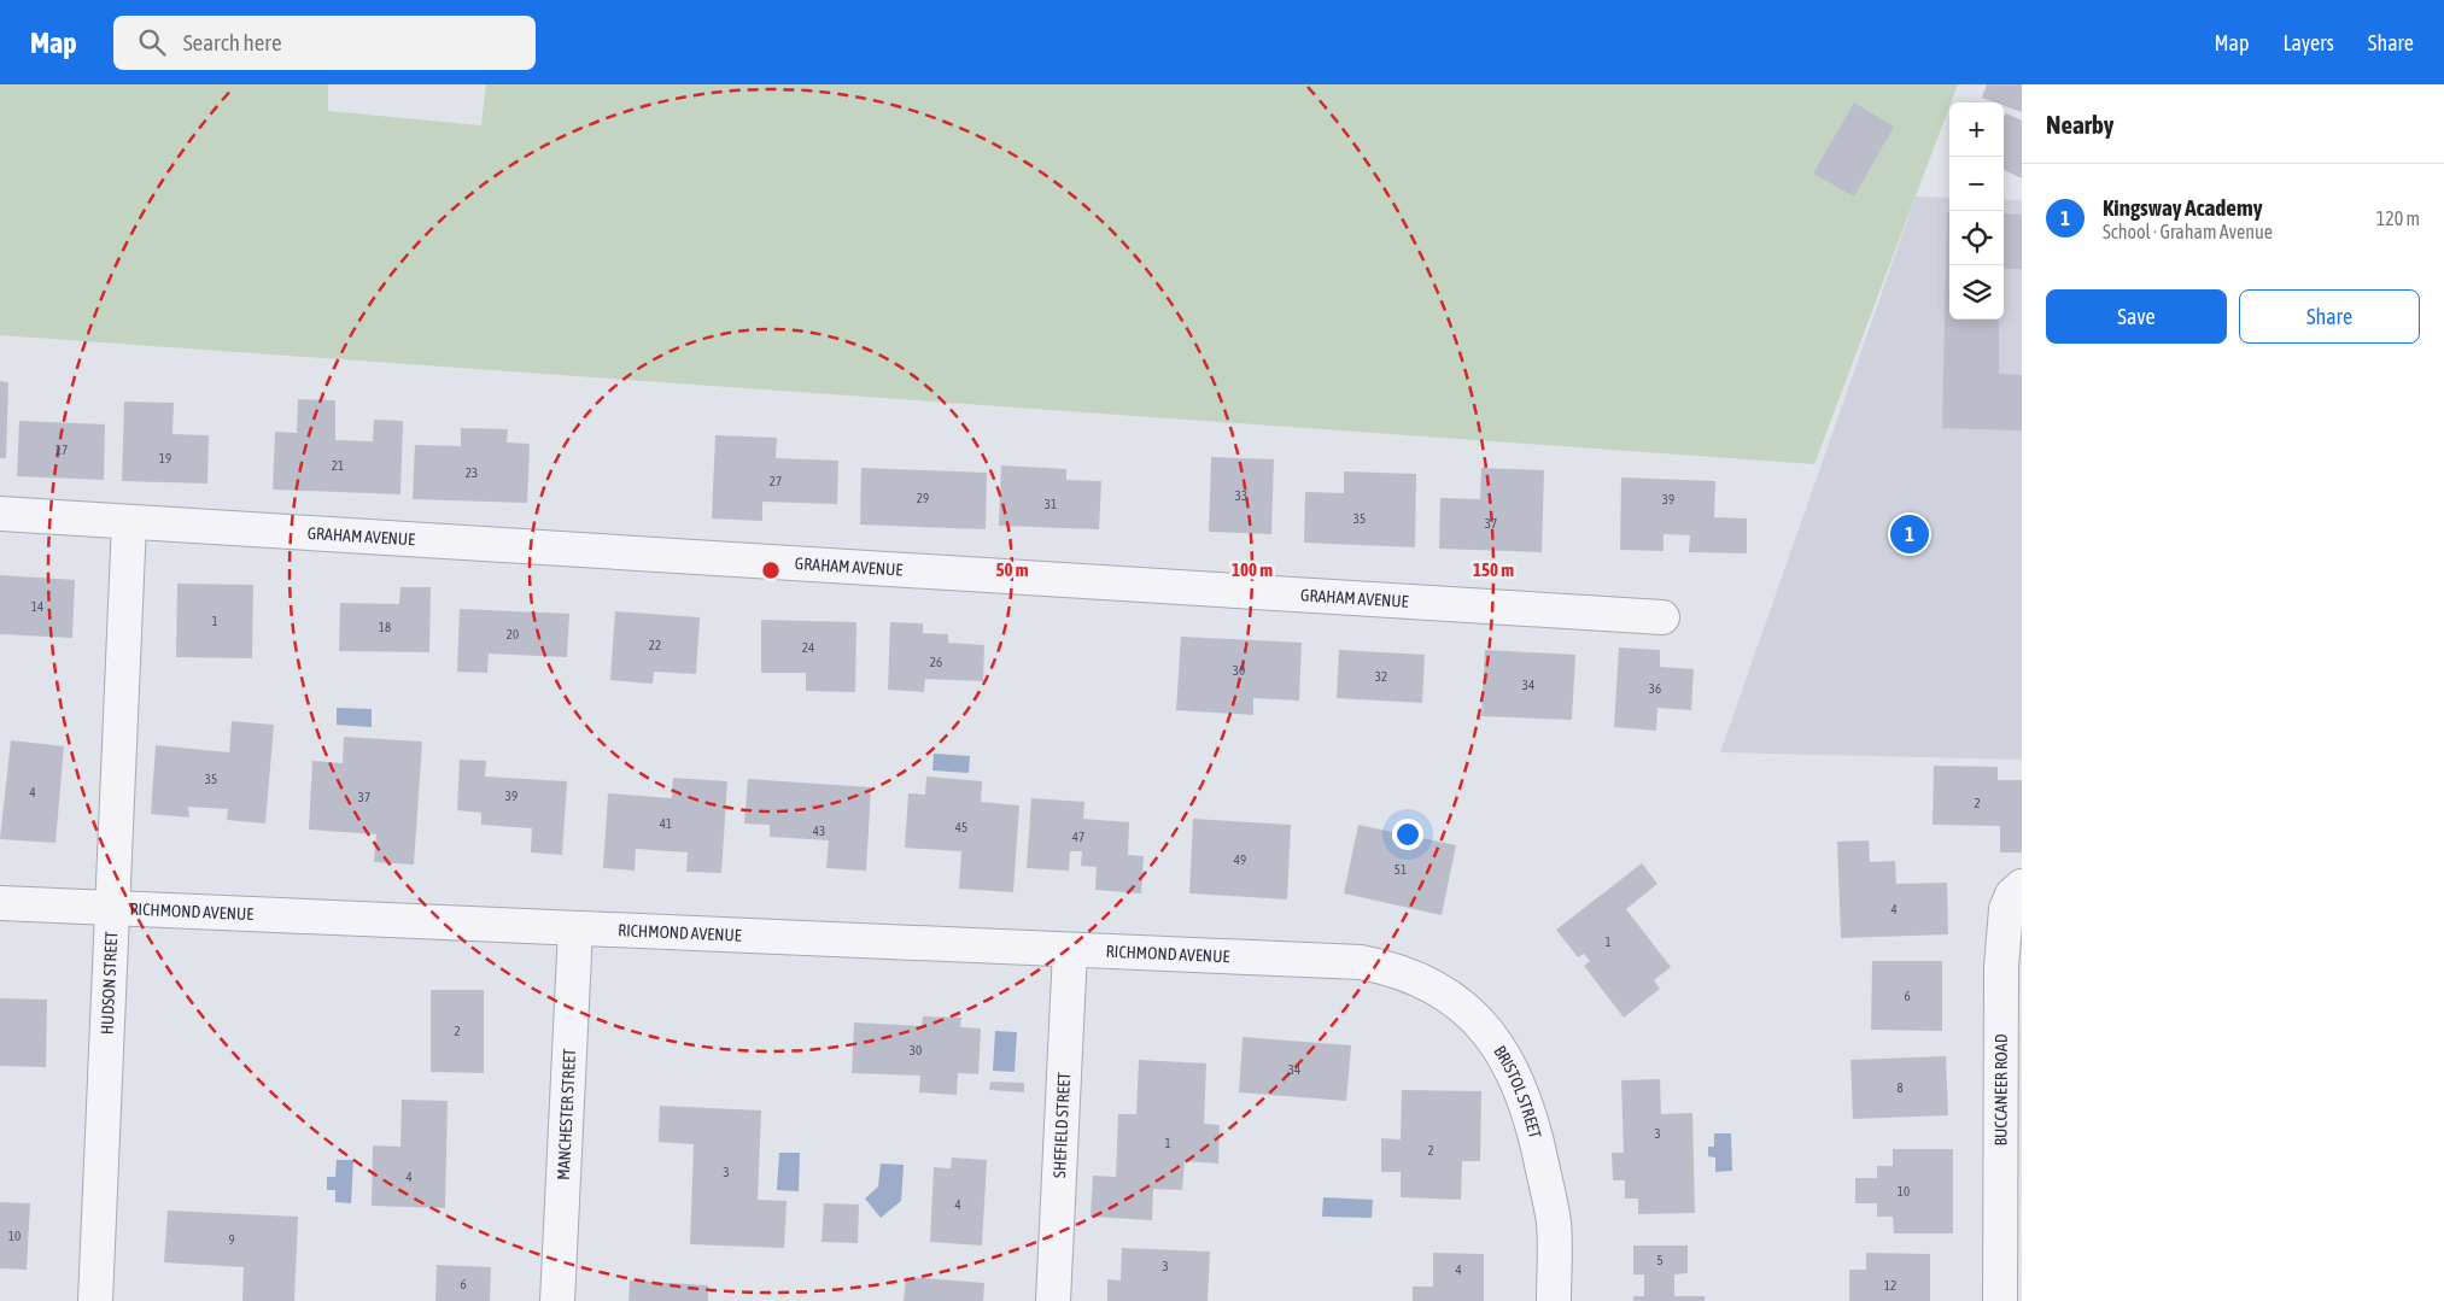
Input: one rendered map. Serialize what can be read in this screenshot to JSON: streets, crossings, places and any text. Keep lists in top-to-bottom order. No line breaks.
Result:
{"streets":{"street":["GRAHAM AVENUE","RICHMOND AVENUE","HUDSON STREET","BUCCANEER ROAD","BRISTOL STREET","MANCHESTER STREET","SHEFIELD STREET"]},"crossings":[["GRAHAM AVENUE","HUDSON STREET"],["RICHMOND AVENUE","HUDSON STREET"],["RICHMOND AVENUE","BRISTOL STREET"],["RICHMOND AVENUE","MANCHESTER STREET"],["RICHMOND AVENUE","SHEFIELD STREET"]],"house_numbers":["17","19","21","23","27","33","29","39","31","35","37","14","1","18","20","22","24","26","30","32","34","36","35","4","39","37","2","41","45","43","47","49","51","4","1","6","2","30","34","8","3","1","2","3","4","10","4","10","9","5","3","4","6","12"],"page":{"header":"Map","search":"Search here","nav":["Map","Layers","Share"],"heading":"Nearby","map_buttons":["+","−"],"list":[{"mark":"1","name":"Kingsway Academy","note":"School · Graham Avenue","value":"120 m"}],"buttons":["Save","Share"],"pins":"1"},"rings":["50 m","100 m","150 m"]}
